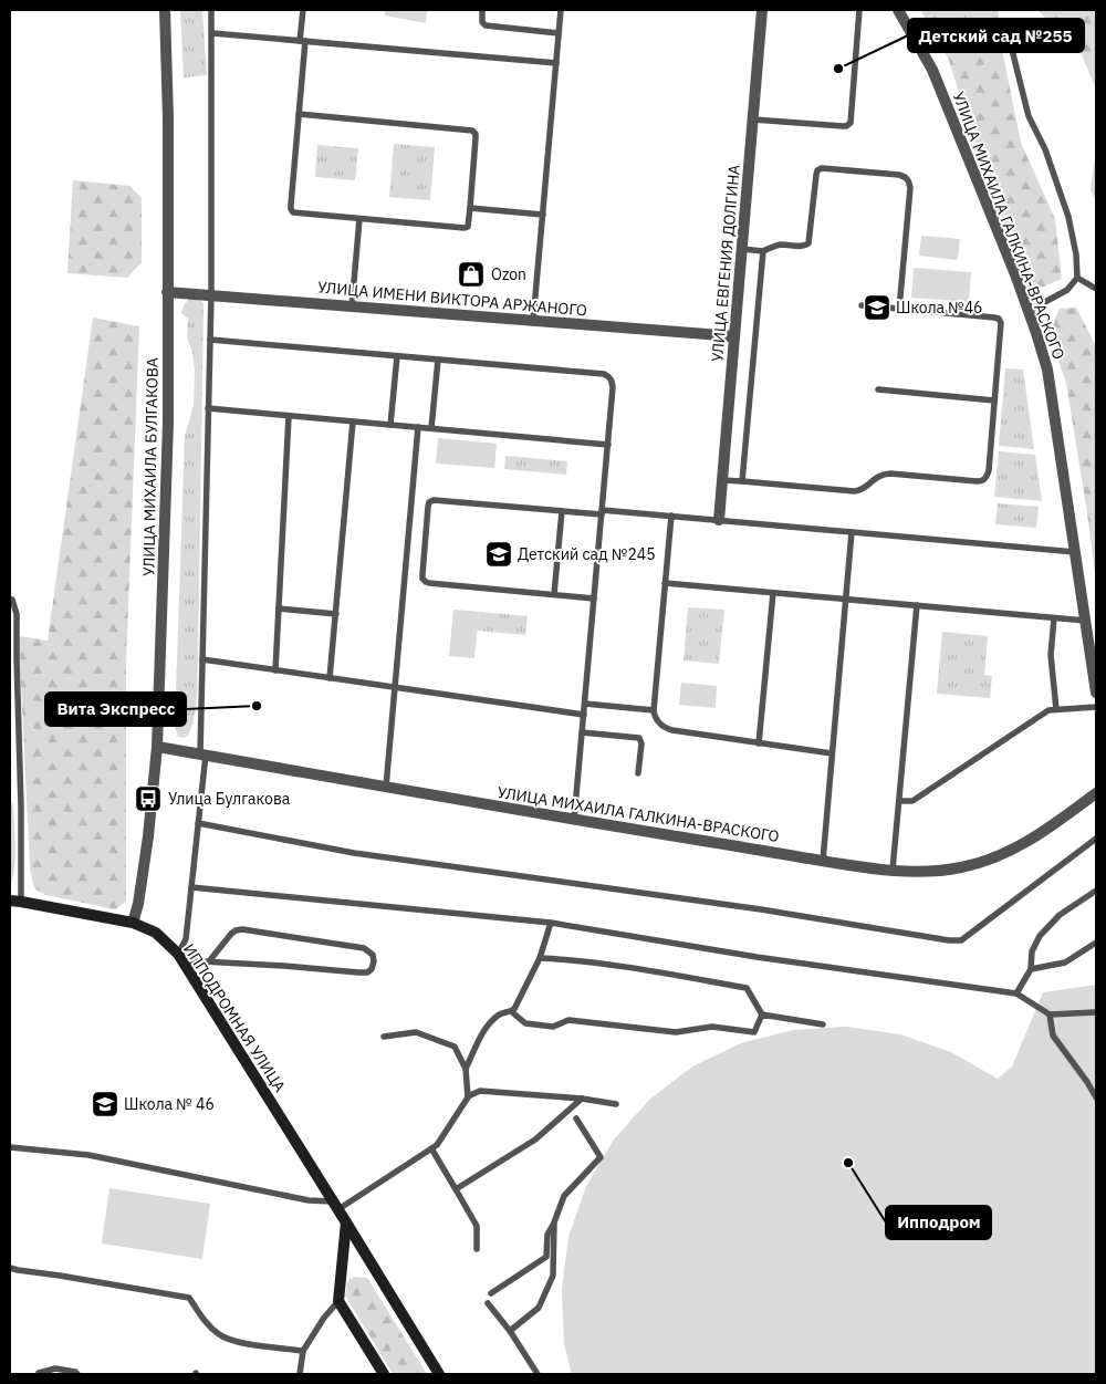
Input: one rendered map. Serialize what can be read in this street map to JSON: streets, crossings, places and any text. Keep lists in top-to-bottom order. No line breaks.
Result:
{"streets":{"street":["УЛИЦА МИХАИЛА ГАЛКИНА-ВРАСКОГО","УЛИЦА ЕВГЕНИЯ ДОЛГИНА","УЛИЦА ИМЕНИ ВИКТОРА АРЖАНОГО","УЛИЦА МИХАИЛА БУЛГАКОВА","ИППОДРОМНАЯ УЛИЦА"]},"crossings":[["УЛИЦА МИХАИЛА ГАЛКИНА-ВРАСКОГО","УЛИЦА МИХАИЛА БУЛГАКОВА"],["УЛИЦА ЕВГЕНИЯ ДОЛГИНА","УЛИЦА ИМЕНИ ВИКТОРА АРЖАНОГО"],["УЛИЦА ИМЕНИ ВИКТОРА АРЖАНОГО","УЛИЦА МИХАИЛА БУЛГАКОВА"],["УЛИЦА МИХАИЛА БУЛГАКОВА","ИППОДРОМНАЯ УЛИЦА"]],"places":{"other":["Детский сад №255","Вита Экспресс","Ипподром"],"shop":["Ozon"],"school or university":["Школа №46","Детский сад №245","Школа № 46"],"bus stop":["Улица Булгакова"]}}
